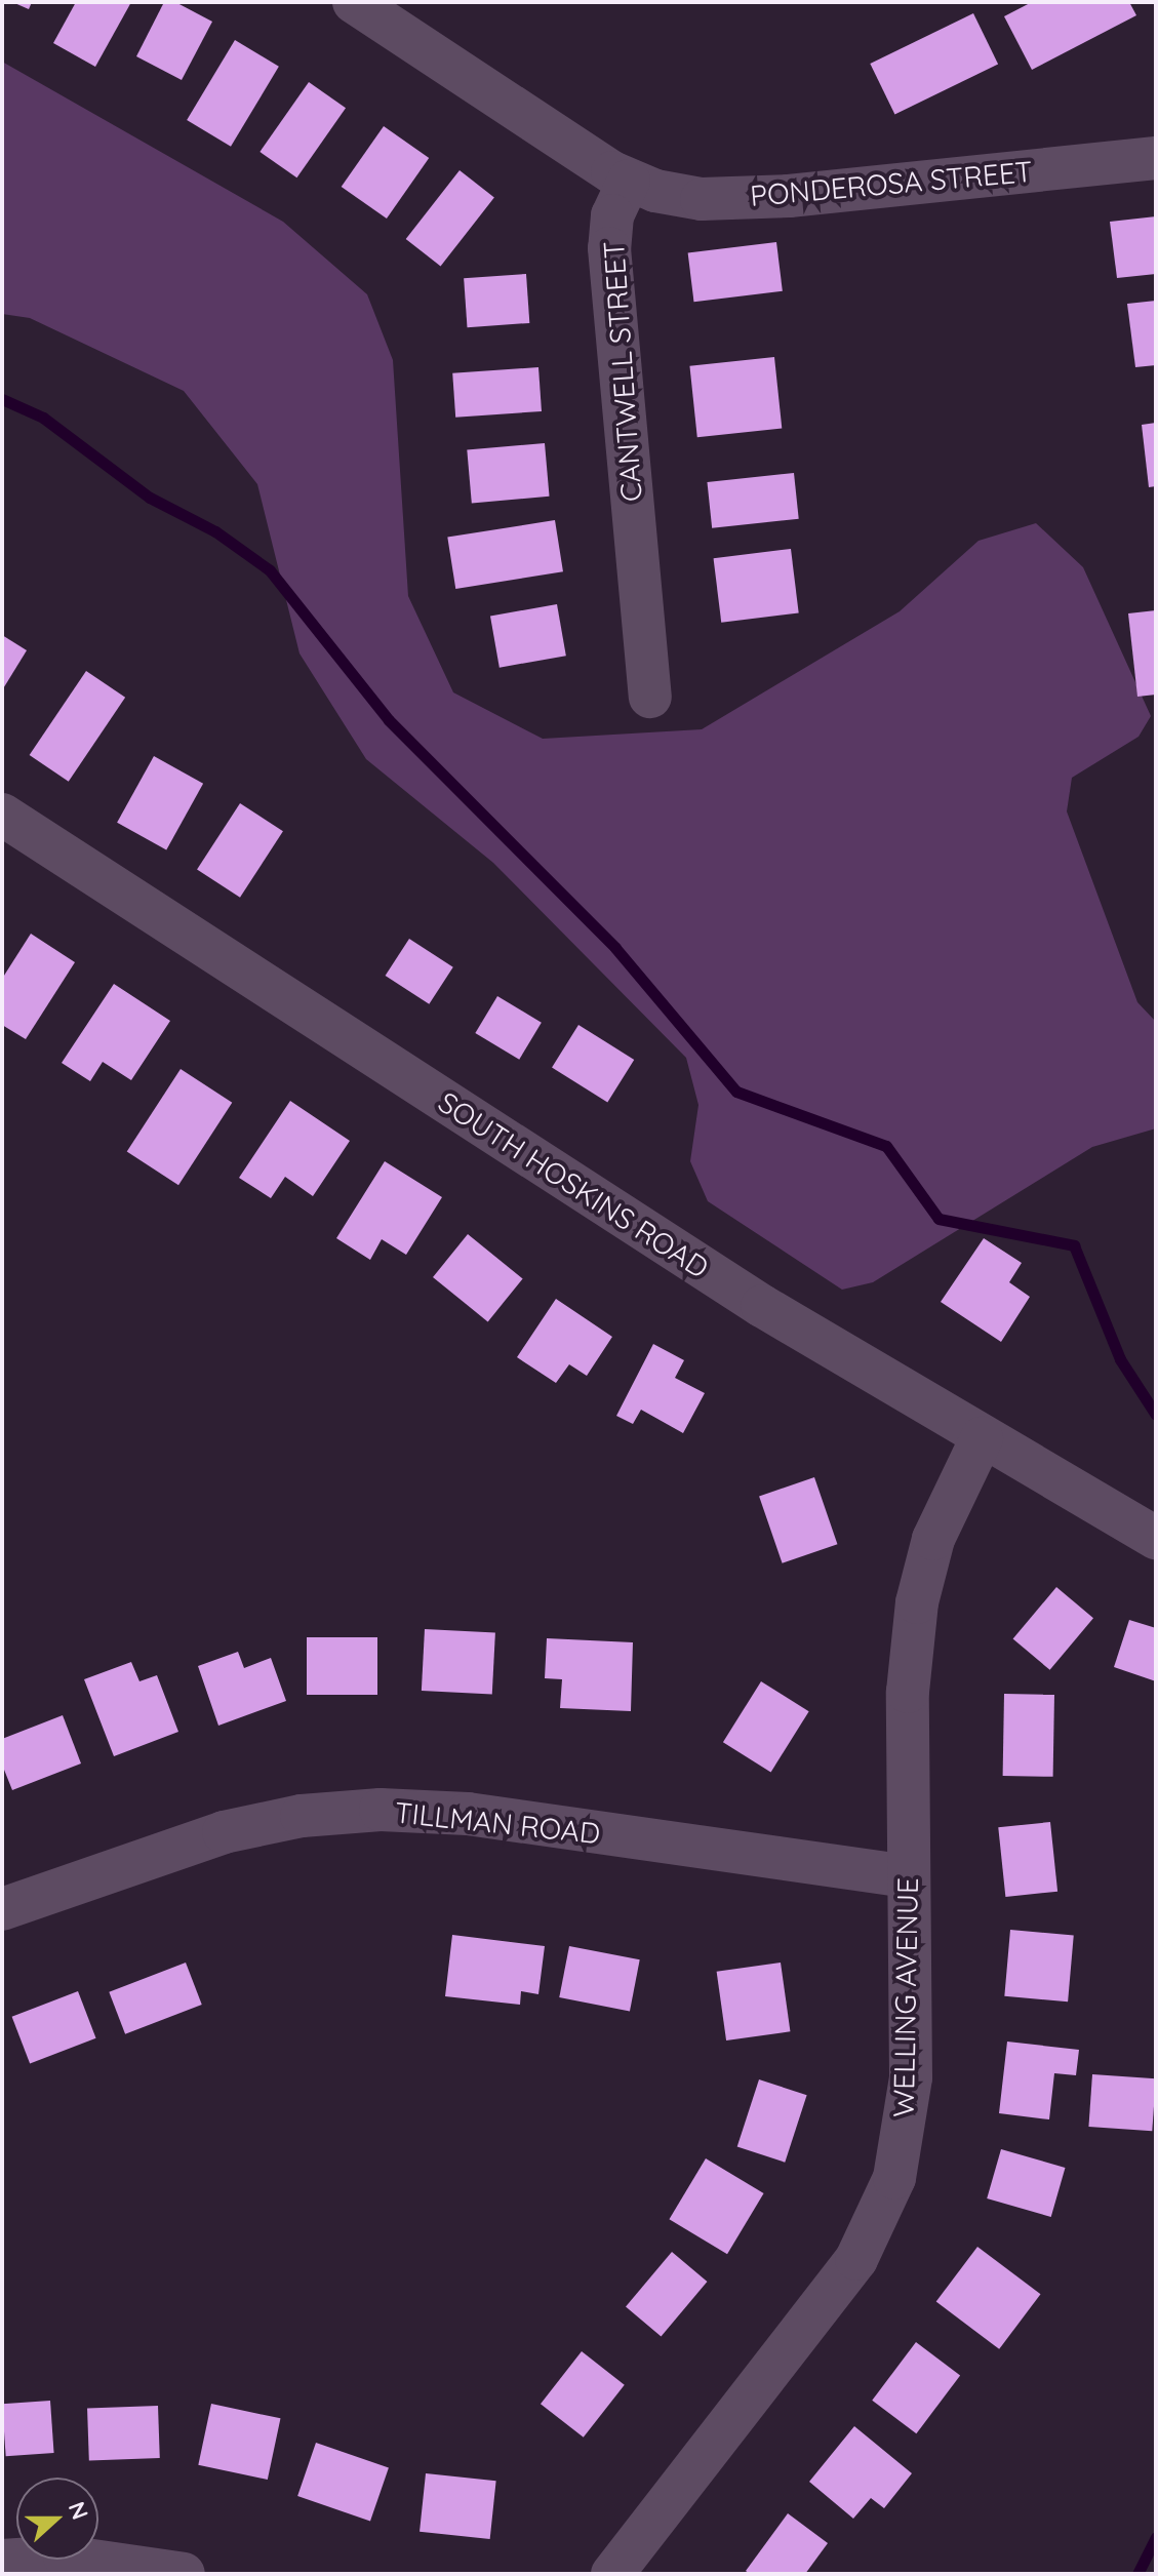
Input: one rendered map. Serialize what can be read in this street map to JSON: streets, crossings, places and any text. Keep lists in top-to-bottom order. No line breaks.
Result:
{"streets":{"street":["PONDEROSA STREET","CANTWELL STREET","SOUTH HOSKINS ROAD","TILLMAN ROAD","WELLING AVENUE"]},"crossings":[["PONDEROSA STREET","CANTWELL STREET"],["SOUTH HOSKINS ROAD","WELLING AVENUE"],["TILLMAN ROAD","WELLING AVENUE"]],"north":"right"}
